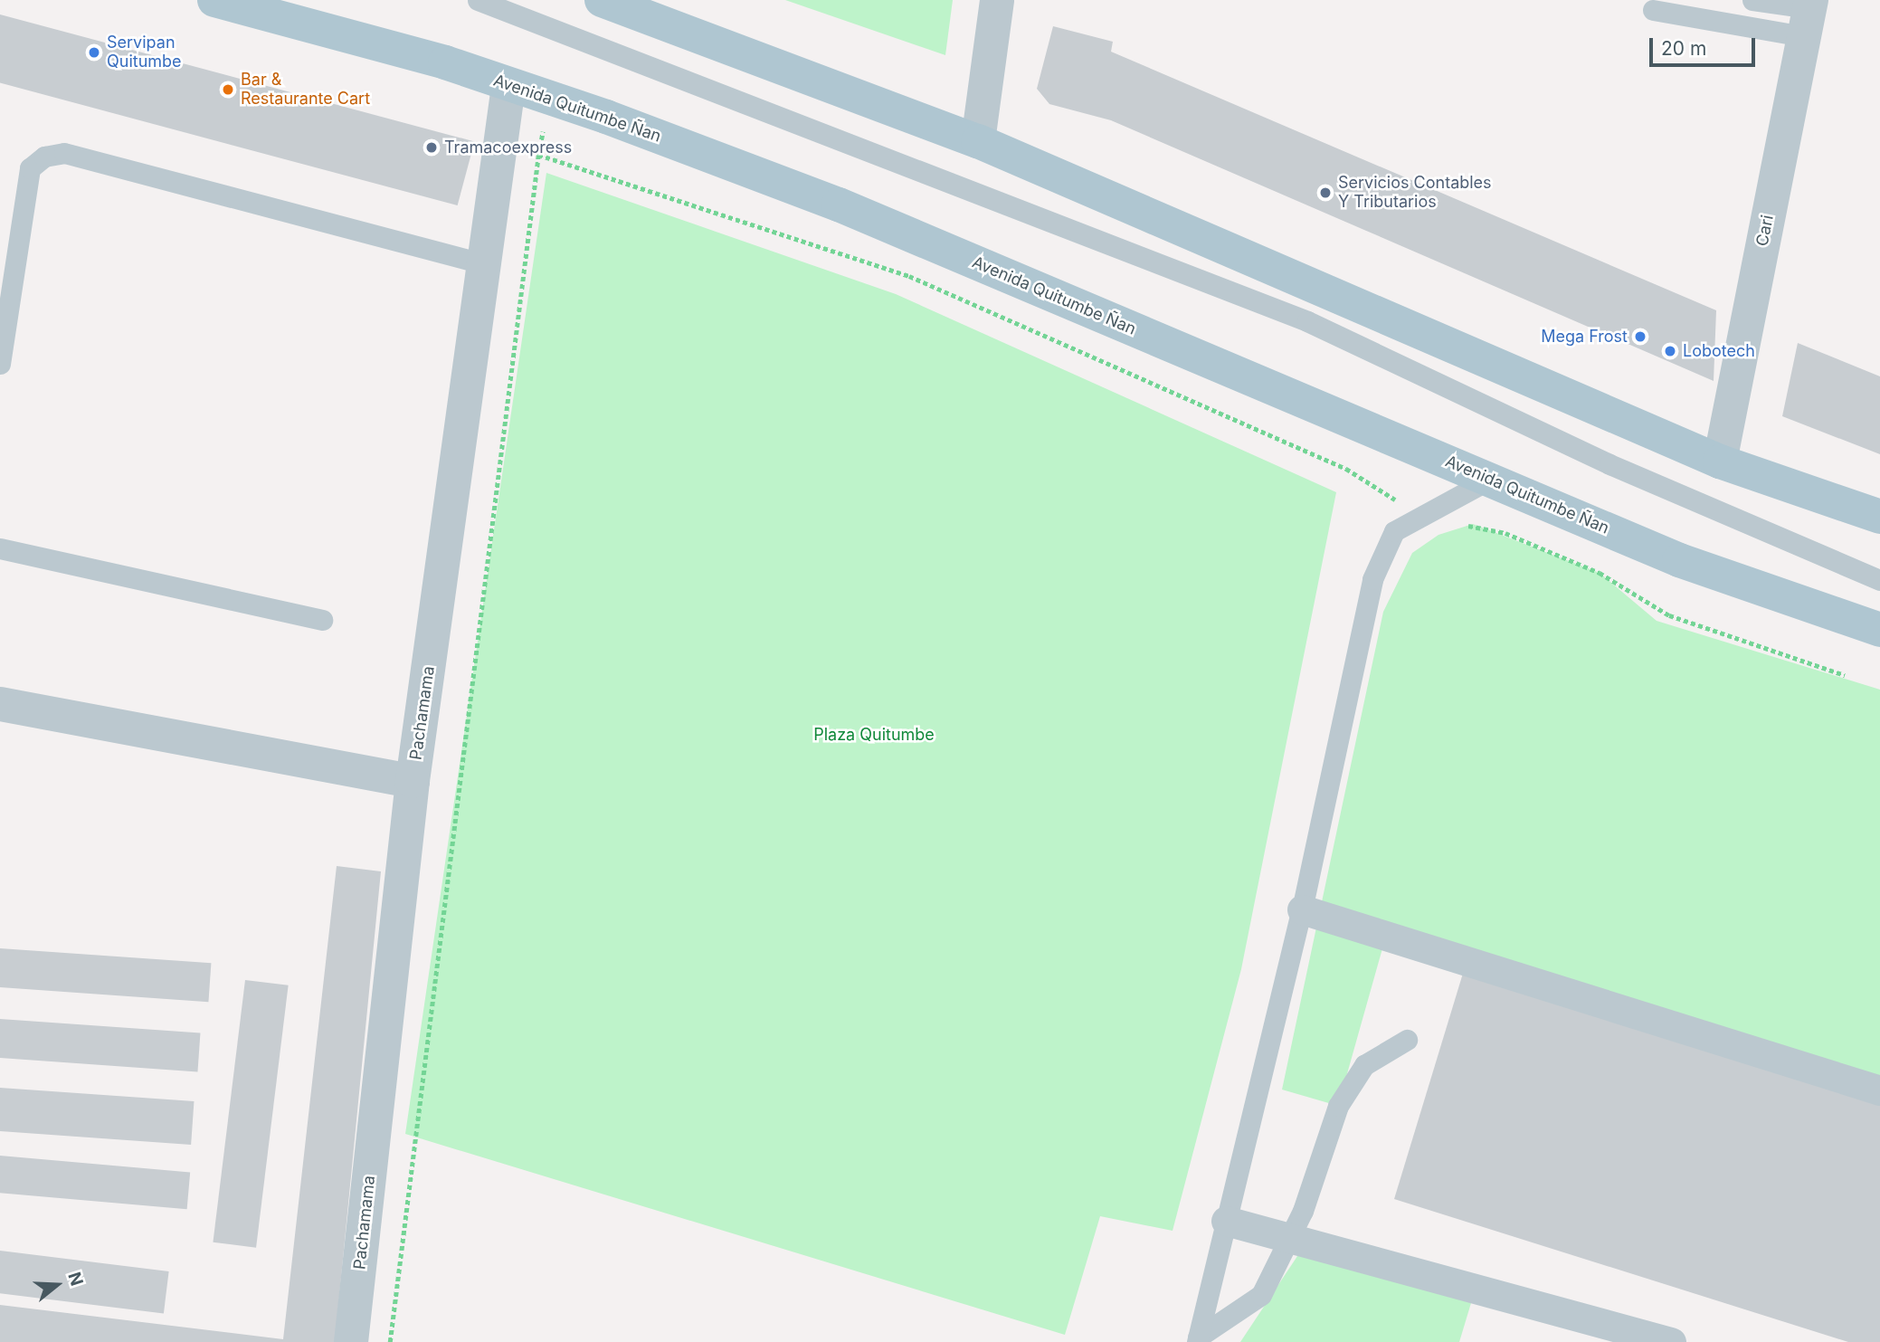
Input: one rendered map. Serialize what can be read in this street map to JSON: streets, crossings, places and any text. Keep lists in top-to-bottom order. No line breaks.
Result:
{"streets":{"main road":["Avenida Quitumbe Ñan"],"street":["Cari","Pachamama"]},"crossings":[["Avenida Quitumbe Ñan","Pachamama"]],"parks":["Plaza Quitumbe"],"places":["Servipan Quitumbe","Bar & Restaurante Cart","Tramacoexpress","Servicios Contables Y Tributarios","Mega Frost","Lobotech"],"scale_bar":"20 m","north":"right"}
